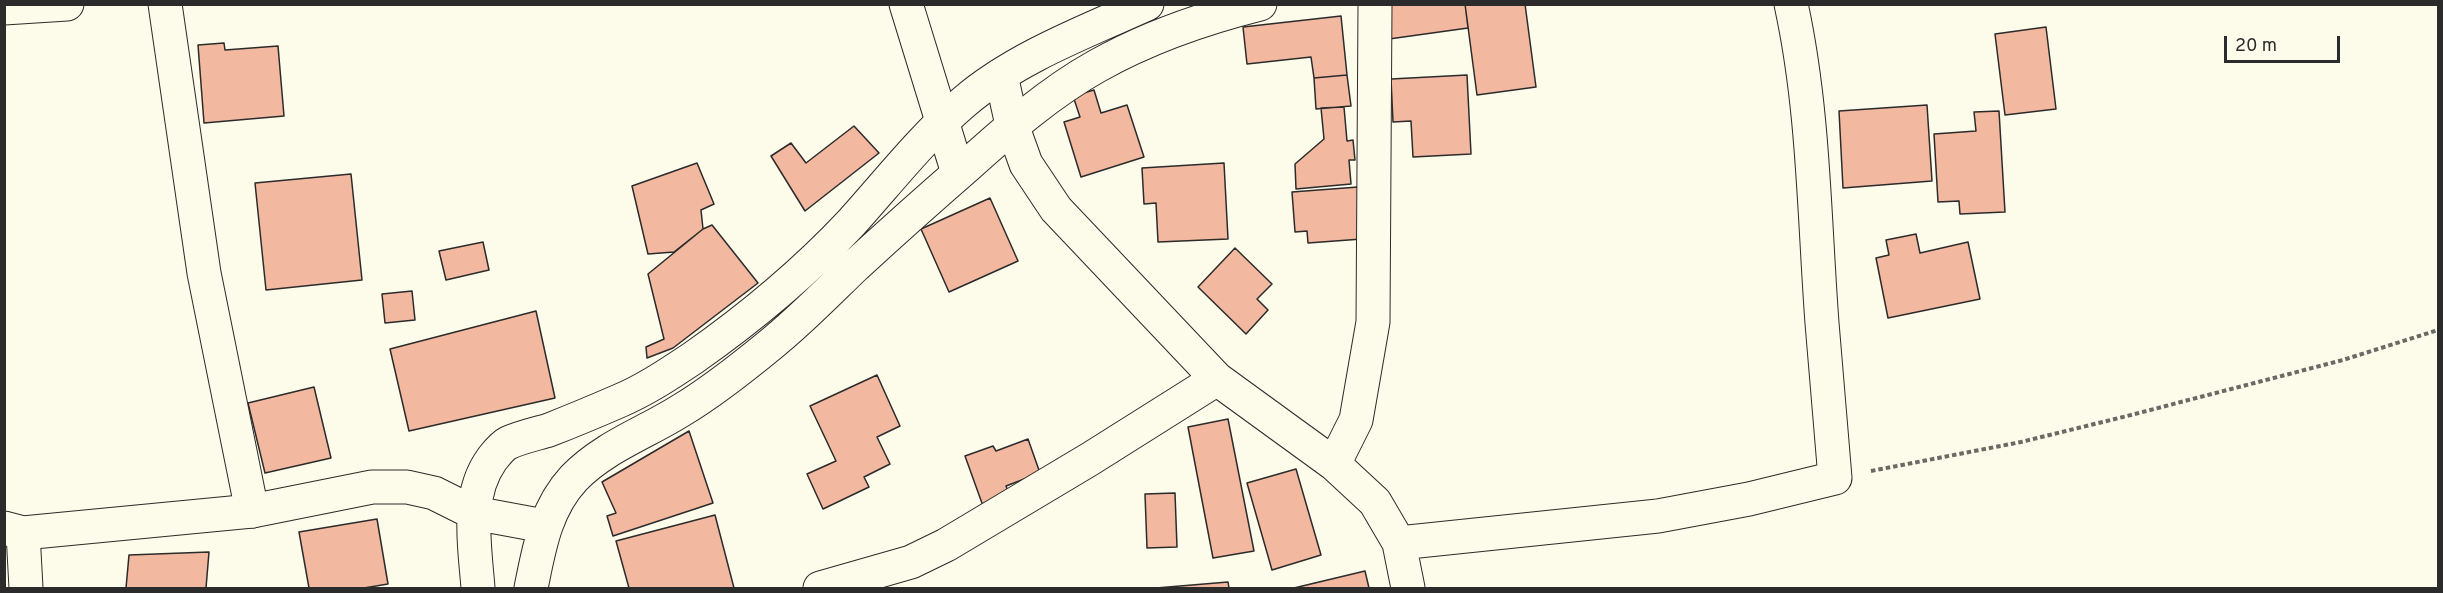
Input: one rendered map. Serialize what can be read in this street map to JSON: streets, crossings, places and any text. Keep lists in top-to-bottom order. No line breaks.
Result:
{"scale_bar":"20 m"}
